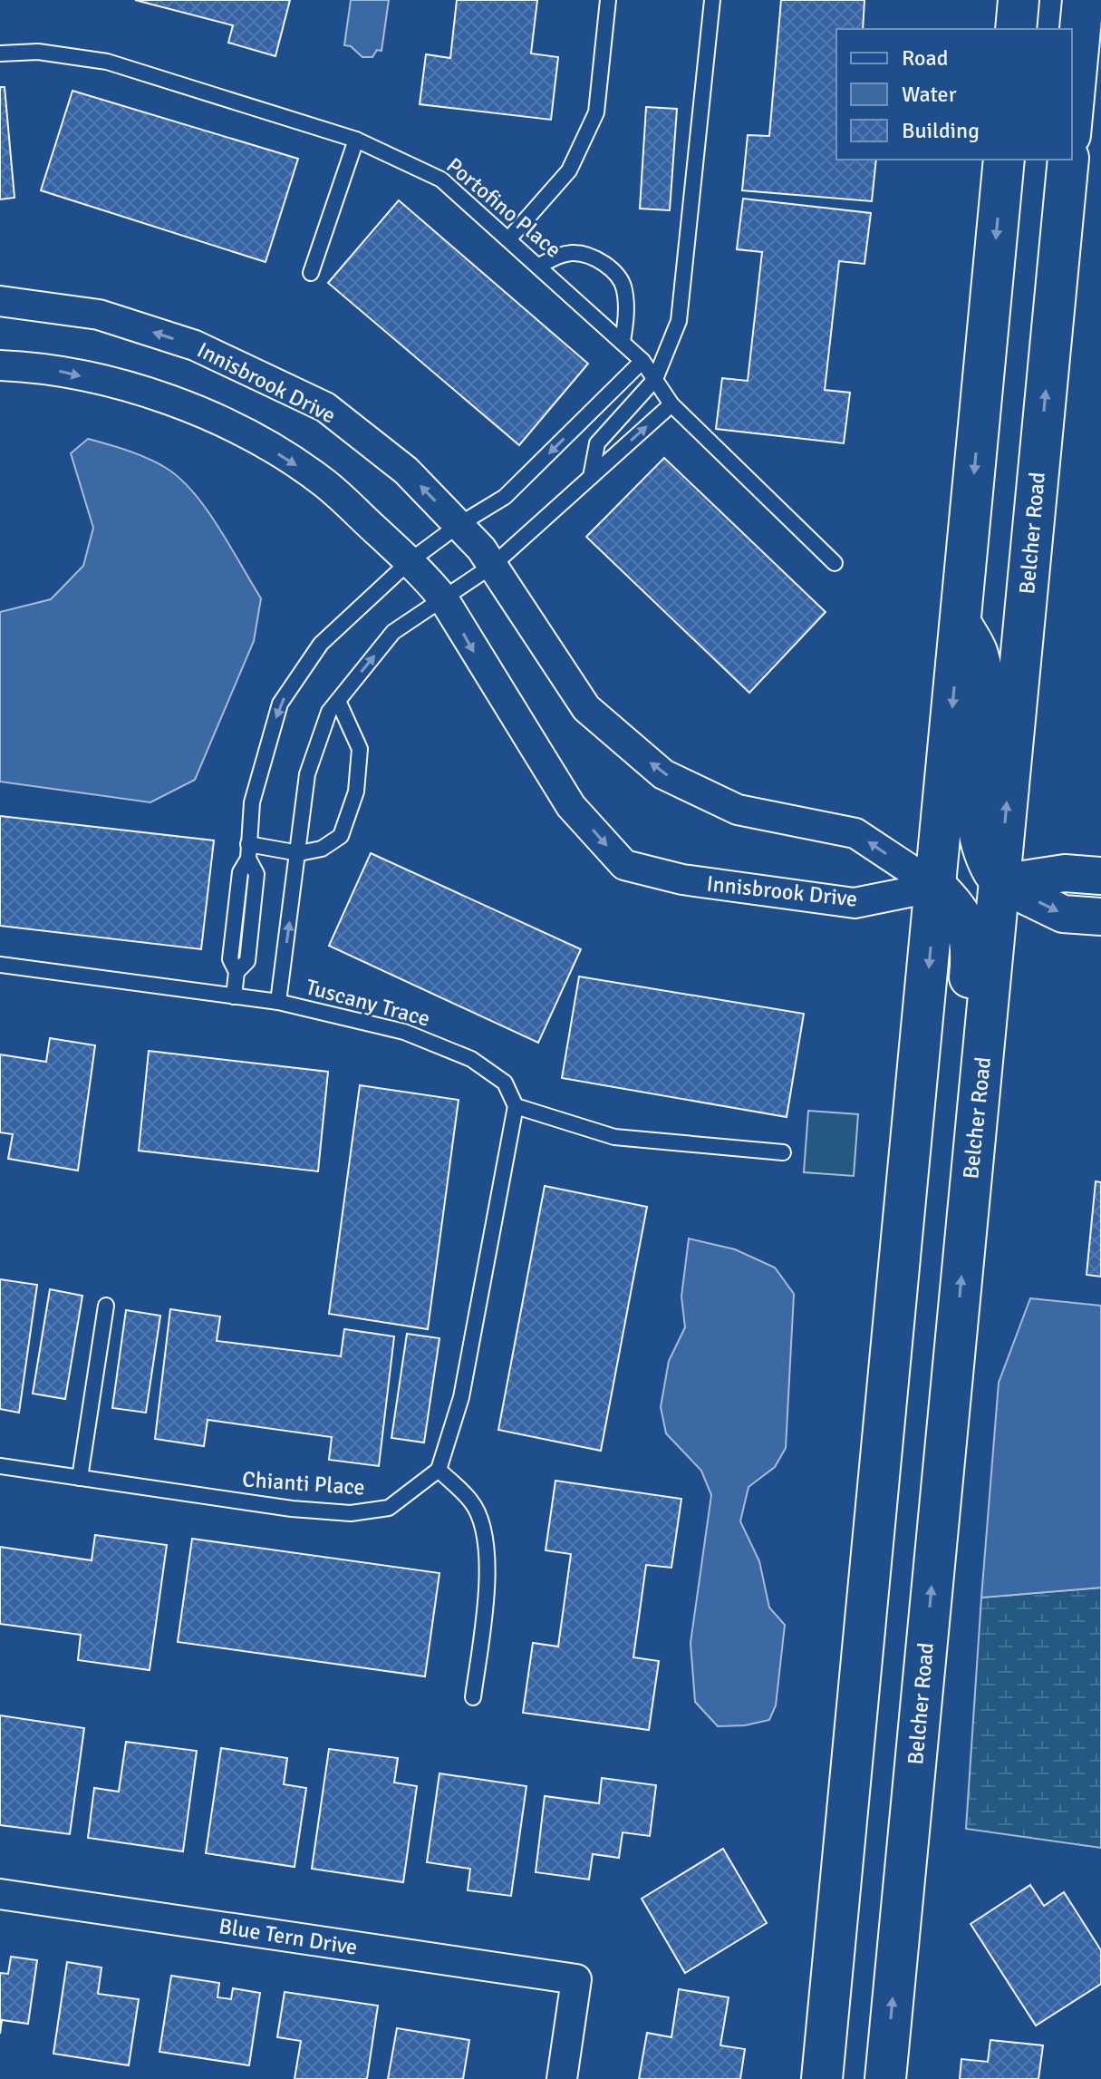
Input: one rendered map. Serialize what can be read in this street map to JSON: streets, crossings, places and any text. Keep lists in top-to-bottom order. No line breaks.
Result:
{"streets":{"main road":["Belcher Road"],"street":["Innisbrook Drive","Blue Tern Drive"],"lane":["Portofino Place","Tuscany Trace","Chianti Place"]},"legend":["Road","Water","Building"]}
